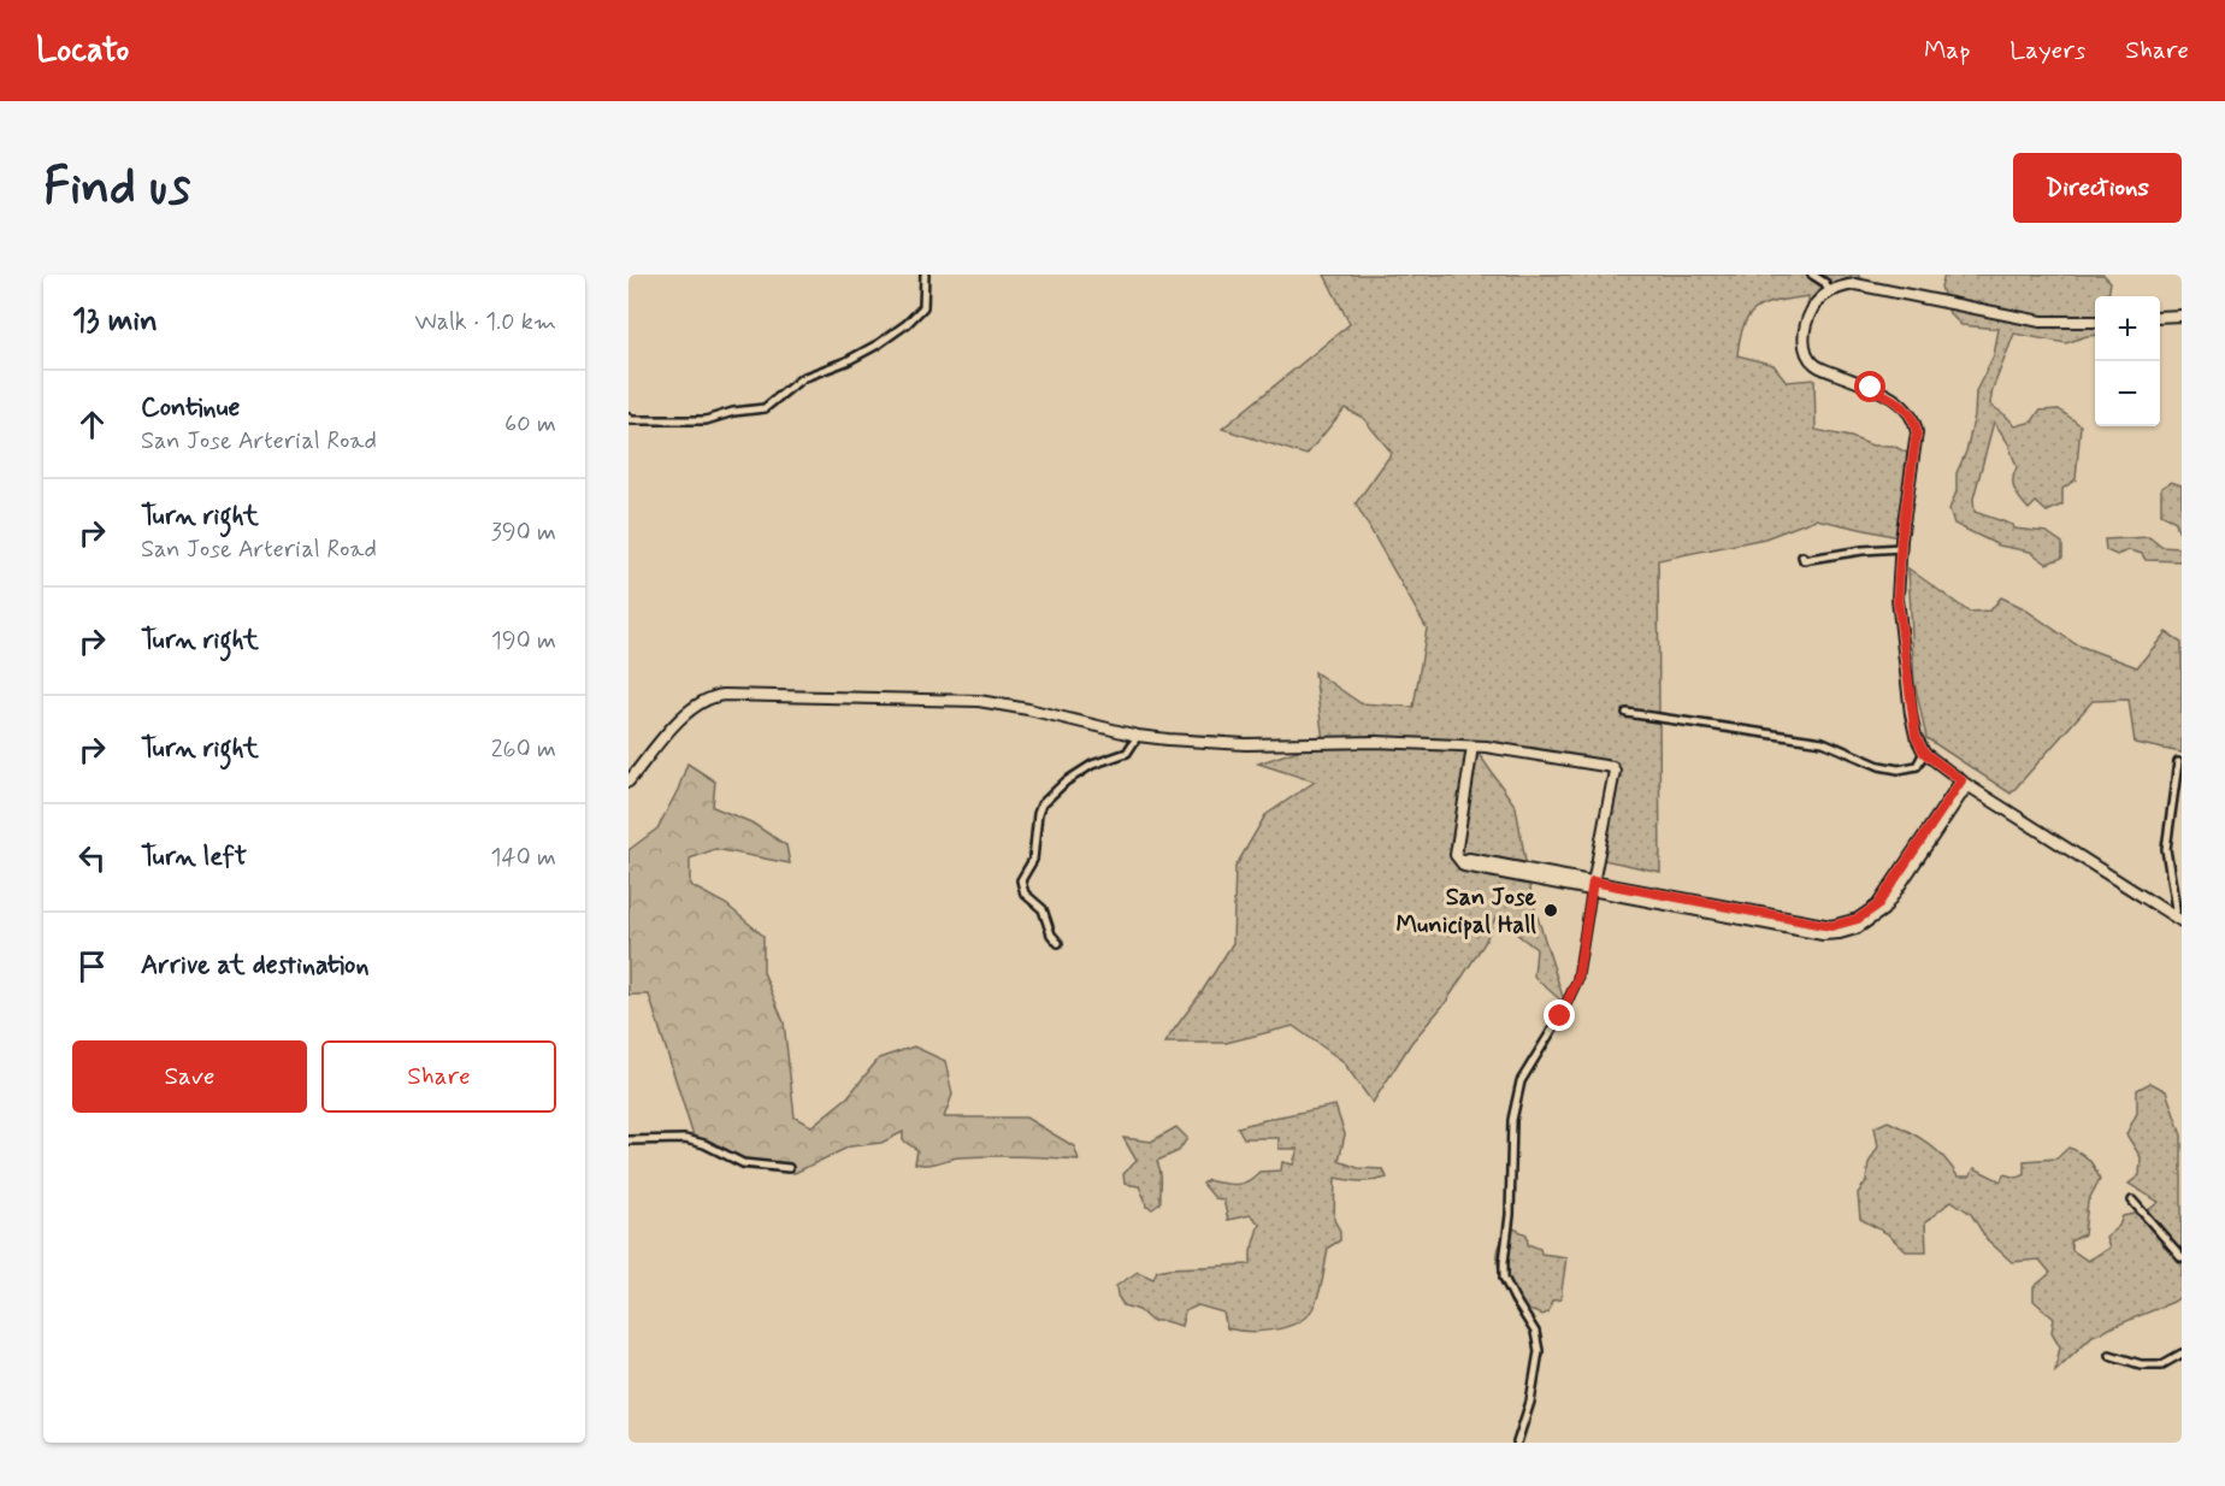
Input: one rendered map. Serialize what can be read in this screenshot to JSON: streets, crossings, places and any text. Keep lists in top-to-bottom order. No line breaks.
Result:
{"places":["San Jose Municipal Hall"],"page":{"header":"Locato","nav":["Map","Layers","Share"],"buttons":["Directions",["Save","Share"]],"title":"Find us","heading":["13 min","Walk · 1.0 km"],"map_buttons":["+","−"],"list":[["Continue","San Jose Arterial Road","60 m"],["Turn right","San Jose Arterial Road","390 m"],["Turn right","190 m"],["Turn right","260 m"],["Turn left","140 m"],"Arrive at destination"]}}
